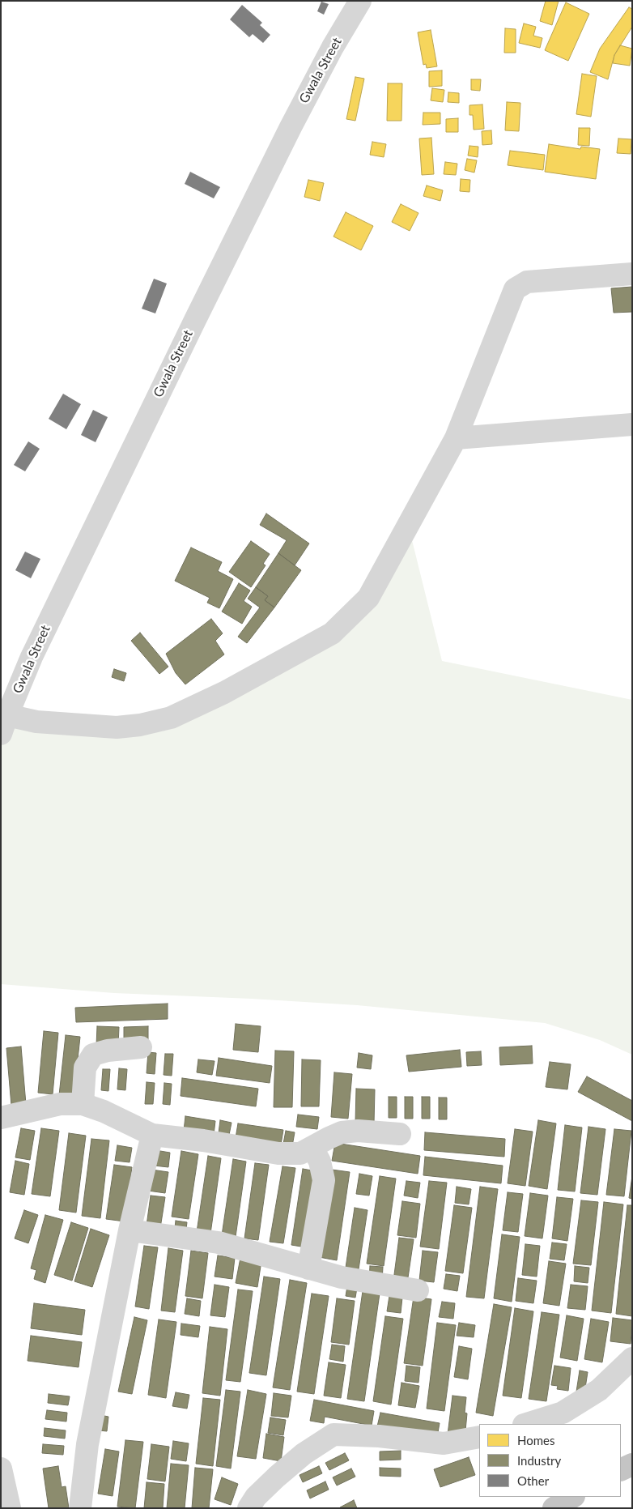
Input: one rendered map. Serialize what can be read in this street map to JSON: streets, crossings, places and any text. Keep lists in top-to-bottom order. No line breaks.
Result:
{"streets":{"street":["Gwala Street"]},"legend":["Homes","Industry","Other"]}
